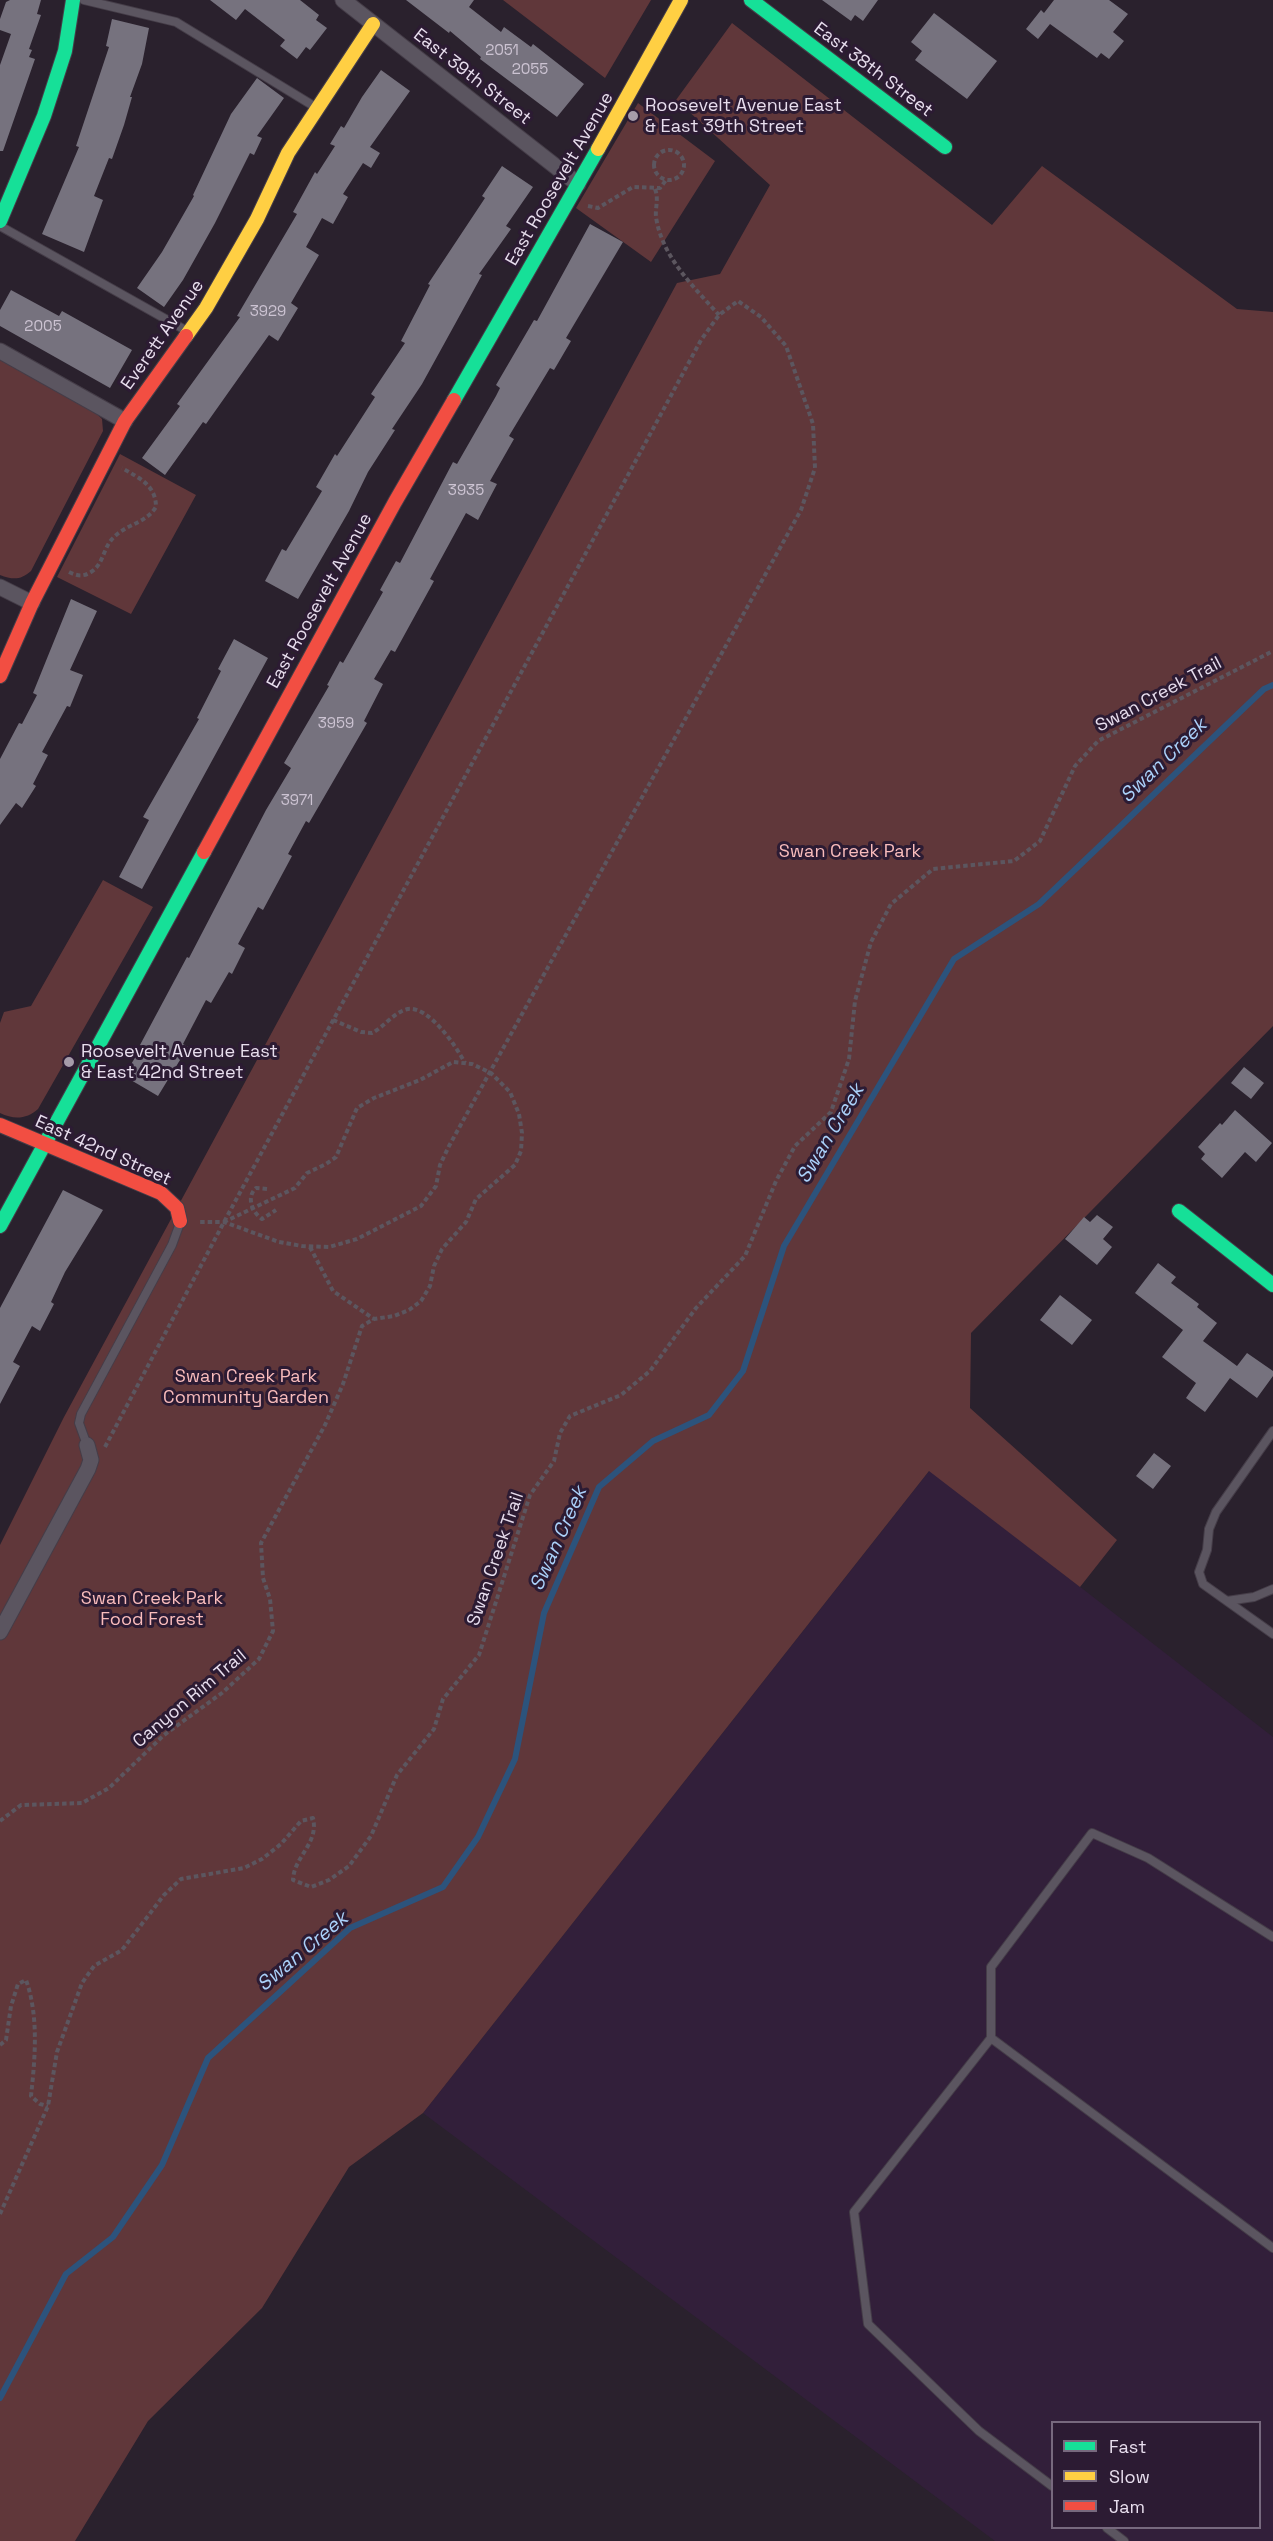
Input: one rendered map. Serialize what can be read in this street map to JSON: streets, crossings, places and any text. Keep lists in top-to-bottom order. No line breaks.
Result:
{"streets":{"street":["East 38th Street","East 39th Street","East Roosevelt Avenue","Everett Avenue","East 42nd Street"],"path":["Swan Creek Trail","Canyon Rim Trail"]},"crossings":[["East 39th Street","East Roosevelt Avenue"],["East 39th Street","Everett Avenue"],["East Roosevelt Avenue","East 42nd Street"]],"water":["Swan Creek"],"parks":["Swan Creek Park","Swan Creek Park Community Garden","Swan Creek Park Food Forest"],"places":["Roosevelt Avenue East & East 39th Street","Roosevelt Avenue East & East 42nd Street"],"house_numbers":["2051","2055","3929","2005","3935","3959","3971"],"legend":["Fast","Slow","Jam"]}
